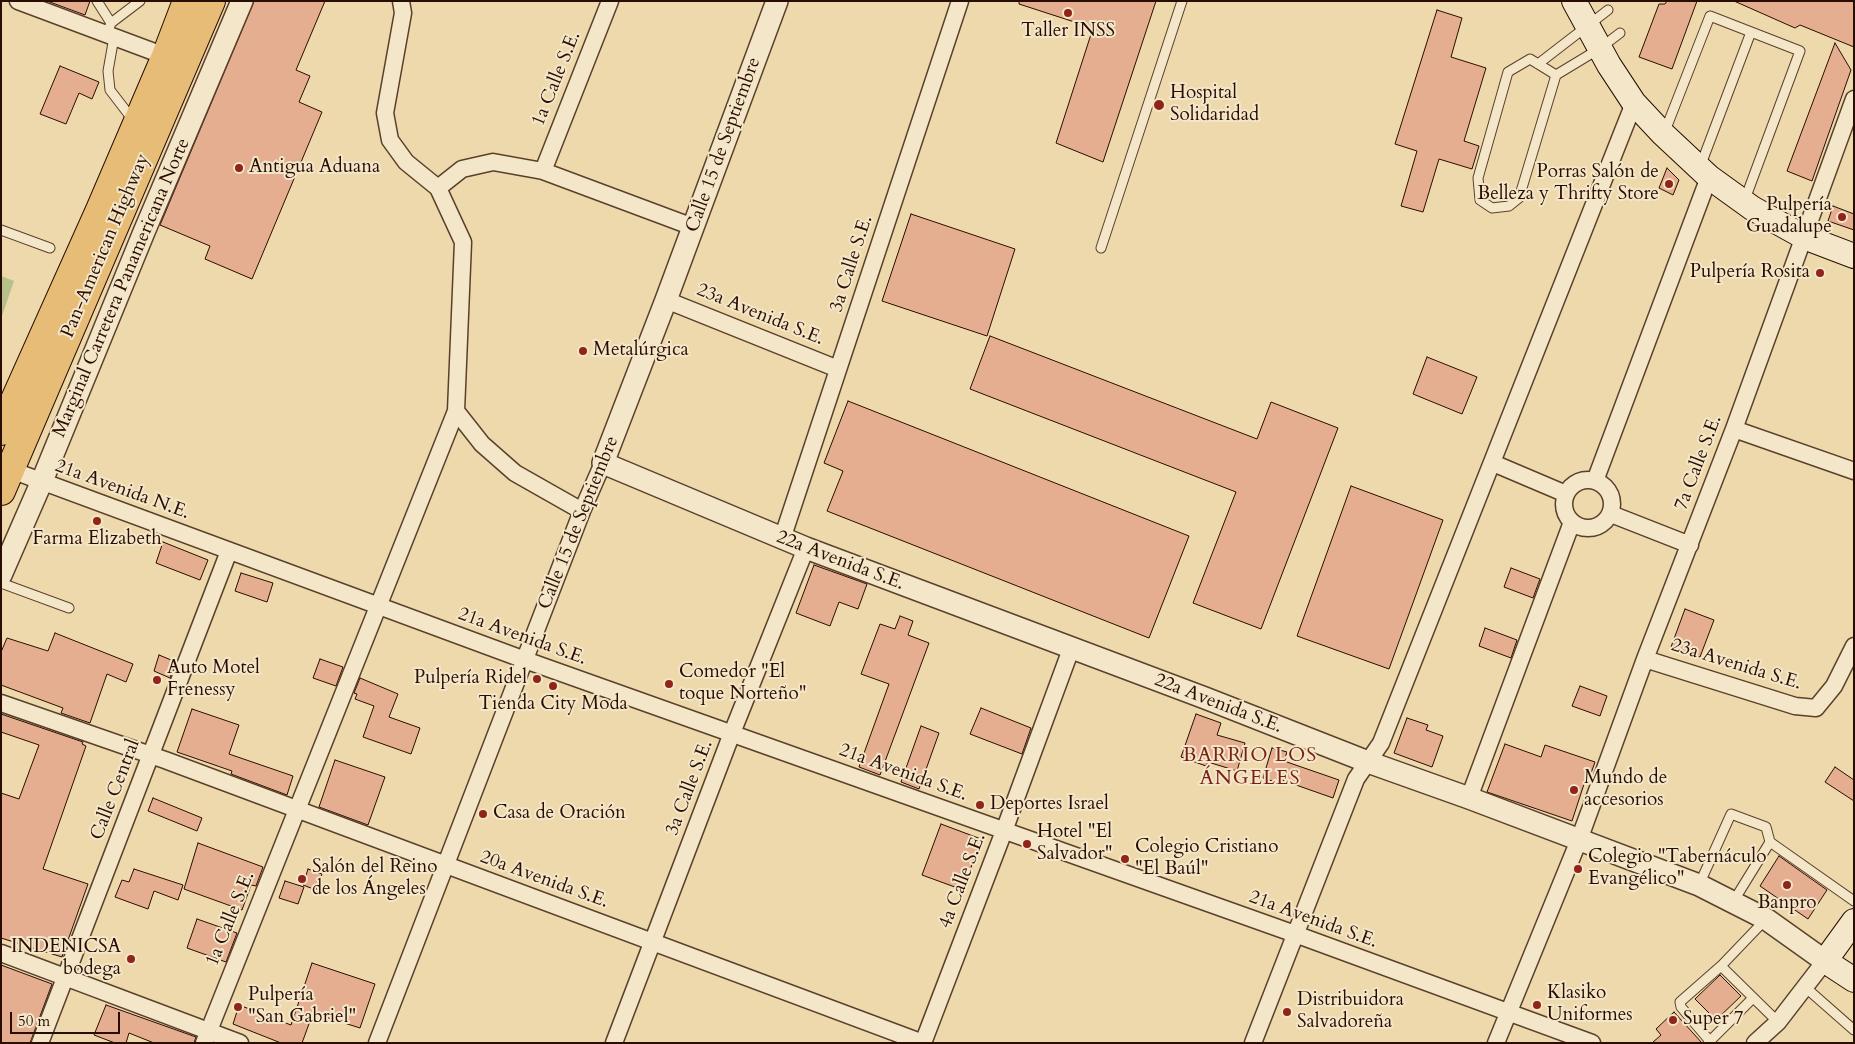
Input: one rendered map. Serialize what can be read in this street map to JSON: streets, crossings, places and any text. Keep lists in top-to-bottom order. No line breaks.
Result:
{"streets":{"highway":["Pan-American Highway"],"street":["1a Calle S.E.","Calle 15 de Septiembre","3a Calle S.E.","Marginal Carretera Panamericana Norte","23a Avenida S.E.","7a Calle S.E.","21a Avenida N.E.","22a Avenida S.E.","21a Avenida S.E.","Calle Central","20a Avenida S.E.","4a Calle S.E."]},"crossings":[["1a Calle S.E.","21a Avenida S.E."],["1a Calle S.E.","20a Avenida S.E."],["Calle 15 de Septiembre","23a Avenida S.E."],["Calle 15 de Septiembre","22a Avenida S.E."],["Calle 15 de Septiembre","21a Avenida S.E."],["Calle 15 de Septiembre","20a Avenida S.E."],["Pan-American Highway","21a Avenida N.E."],["3a Calle S.E.","23a Avenida S.E."],["3a Calle S.E.","22a Avenida S.E."],["3a Calle S.E.","21a Avenida S.E."],["3a Calle S.E.","20a Avenida S.E."],["Marginal Carretera Panamericana Norte","21a Avenida N.E."],["23a Avenida S.E.","7a Calle S.E."],["7a Calle S.E.","22a Avenida S.E."],["7a Calle S.E.","21a Avenida S.E."],["21a Avenida N.E.","21a Avenida S.E."],["21a Avenida N.E.","Calle Central"],["22a Avenida S.E.","4a Calle S.E."],["21a Avenida S.E.","Calle Central"],["21a Avenida S.E.","4a Calle S.E."],["Calle Central","20a Avenida S.E."],["20a Avenida S.E.","4a Calle S.E."]],"districts":["BARRIO LOS ÁNGELES"],"places":["Taller INSS","Hospital Solidaridad","Antigua Aduana","Porras Salón de Belleza y Thrifty Store","Pulpería Guadalupe","Pulpería Rosita","Metalúrgica","Farma Elizabeth","Pulpería Ridel","Auto Motel Frenessy","Comedor \"El toque Norteño\"","Tienda City Moda","Mundo de accesorios","Deportes Israel","Casa de Oración","Hotel \"El Salvador\"","Colegio Cristiano \"El Baúl\"","Colegio \"Tabernáculo Evangélico\"","Salón del Reino de los Ángeles","Banpro","INDENICSA bodega","Klasiko Uniformes","Pulpería \"San Gabriel\"","Distribuidora Salvadoreña","Super 7"],"scale_bar":"50 m"}
